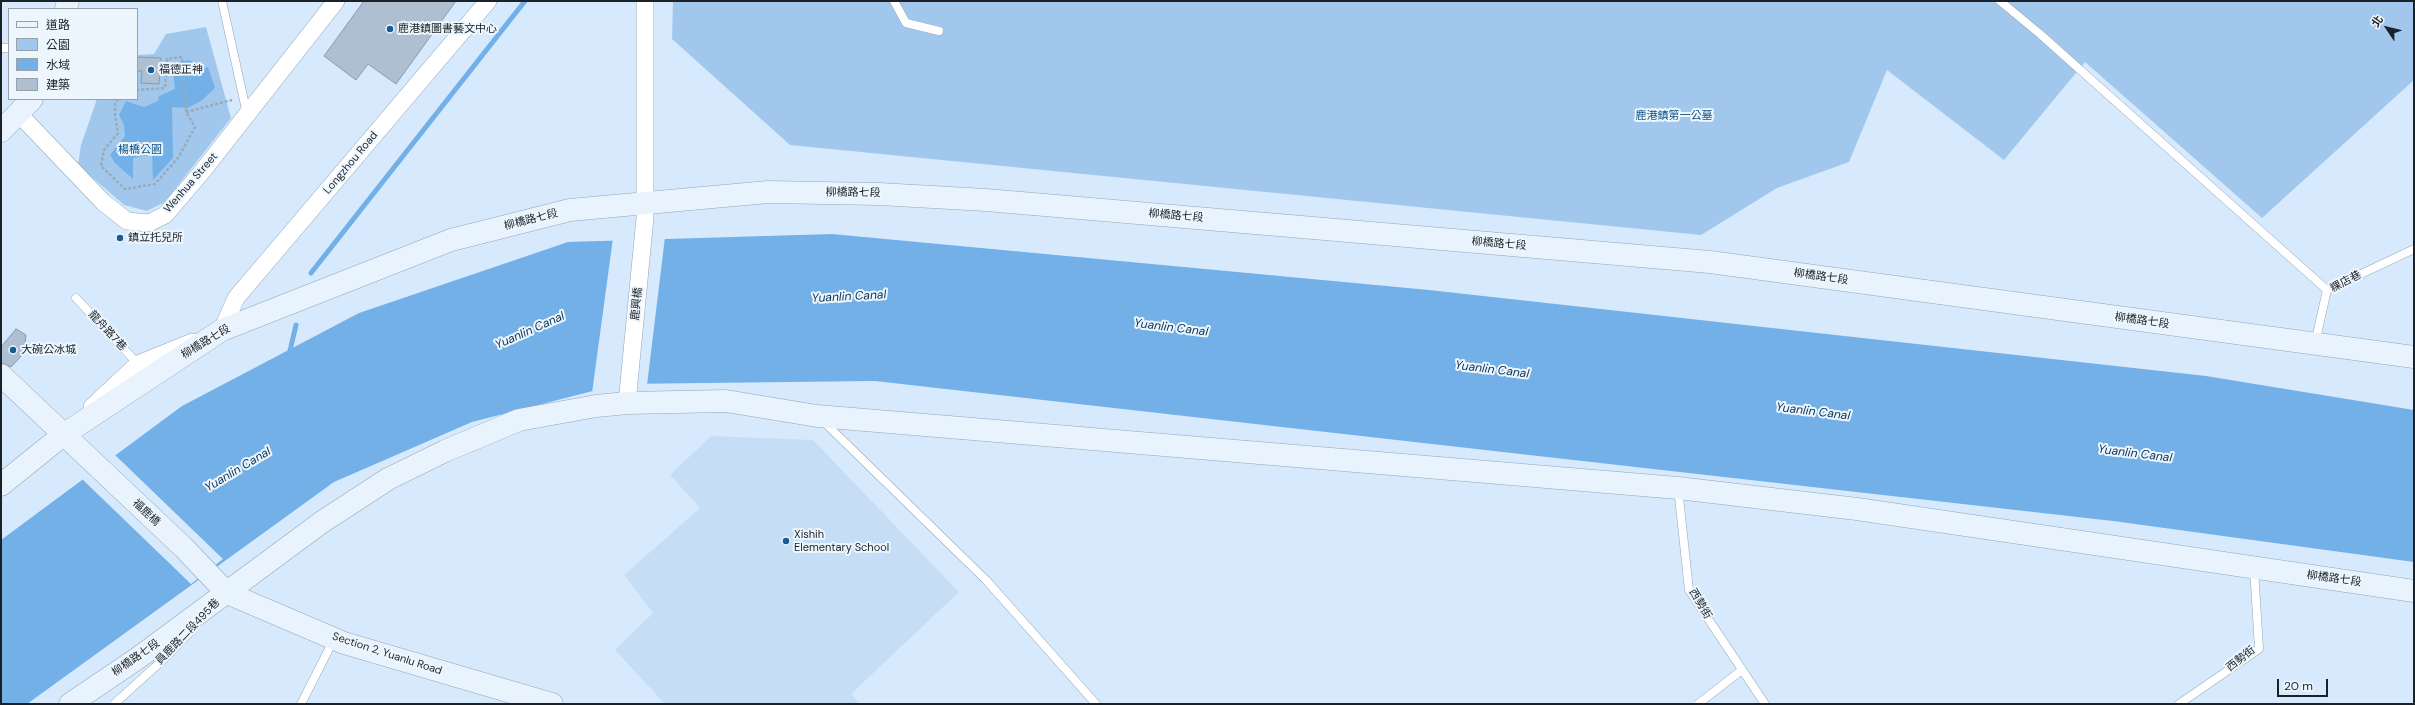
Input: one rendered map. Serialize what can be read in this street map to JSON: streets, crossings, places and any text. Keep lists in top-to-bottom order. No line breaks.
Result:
{"streets":{"main road":["柳橋路七段","福鹿橋","Section 2, Yuanlu Road"],"street":["Longzhou Road","Wenhua Street","鹿興橋"],"lane":["粿店巷","龍舟路7巷","西勢街","員鹿路二段495巷"]},"crossings":[["Longzhou Road","柳橋路七段"],["柳橋路七段","粿店巷"],["柳橋路七段","鹿興橋"],["柳橋路七段","福鹿橋"],["柳橋路七段","西勢街"],["柳橋路七段","員鹿路二段495巷"],["柳橋路七段","Section 2, Yuanlu Road"],["福鹿橋","員鹿路二段495巷"],["福鹿橋","Section 2, Yuanlu Road"],["員鹿路二段495巷","Section 2, Yuanlu Road"]],"water":["Yuanlin Canal"],"parks":["鹿港鎮第一公墓","楊橋公園"],"places":["鹿港鎮圖書藝文中心","福德正神","鎮立托兒所","大碗公冰城","Xishih Elementary School"],"legend":["道路","公園","水域","建築"],"scale_bar":"20 m","north":"top left"}
